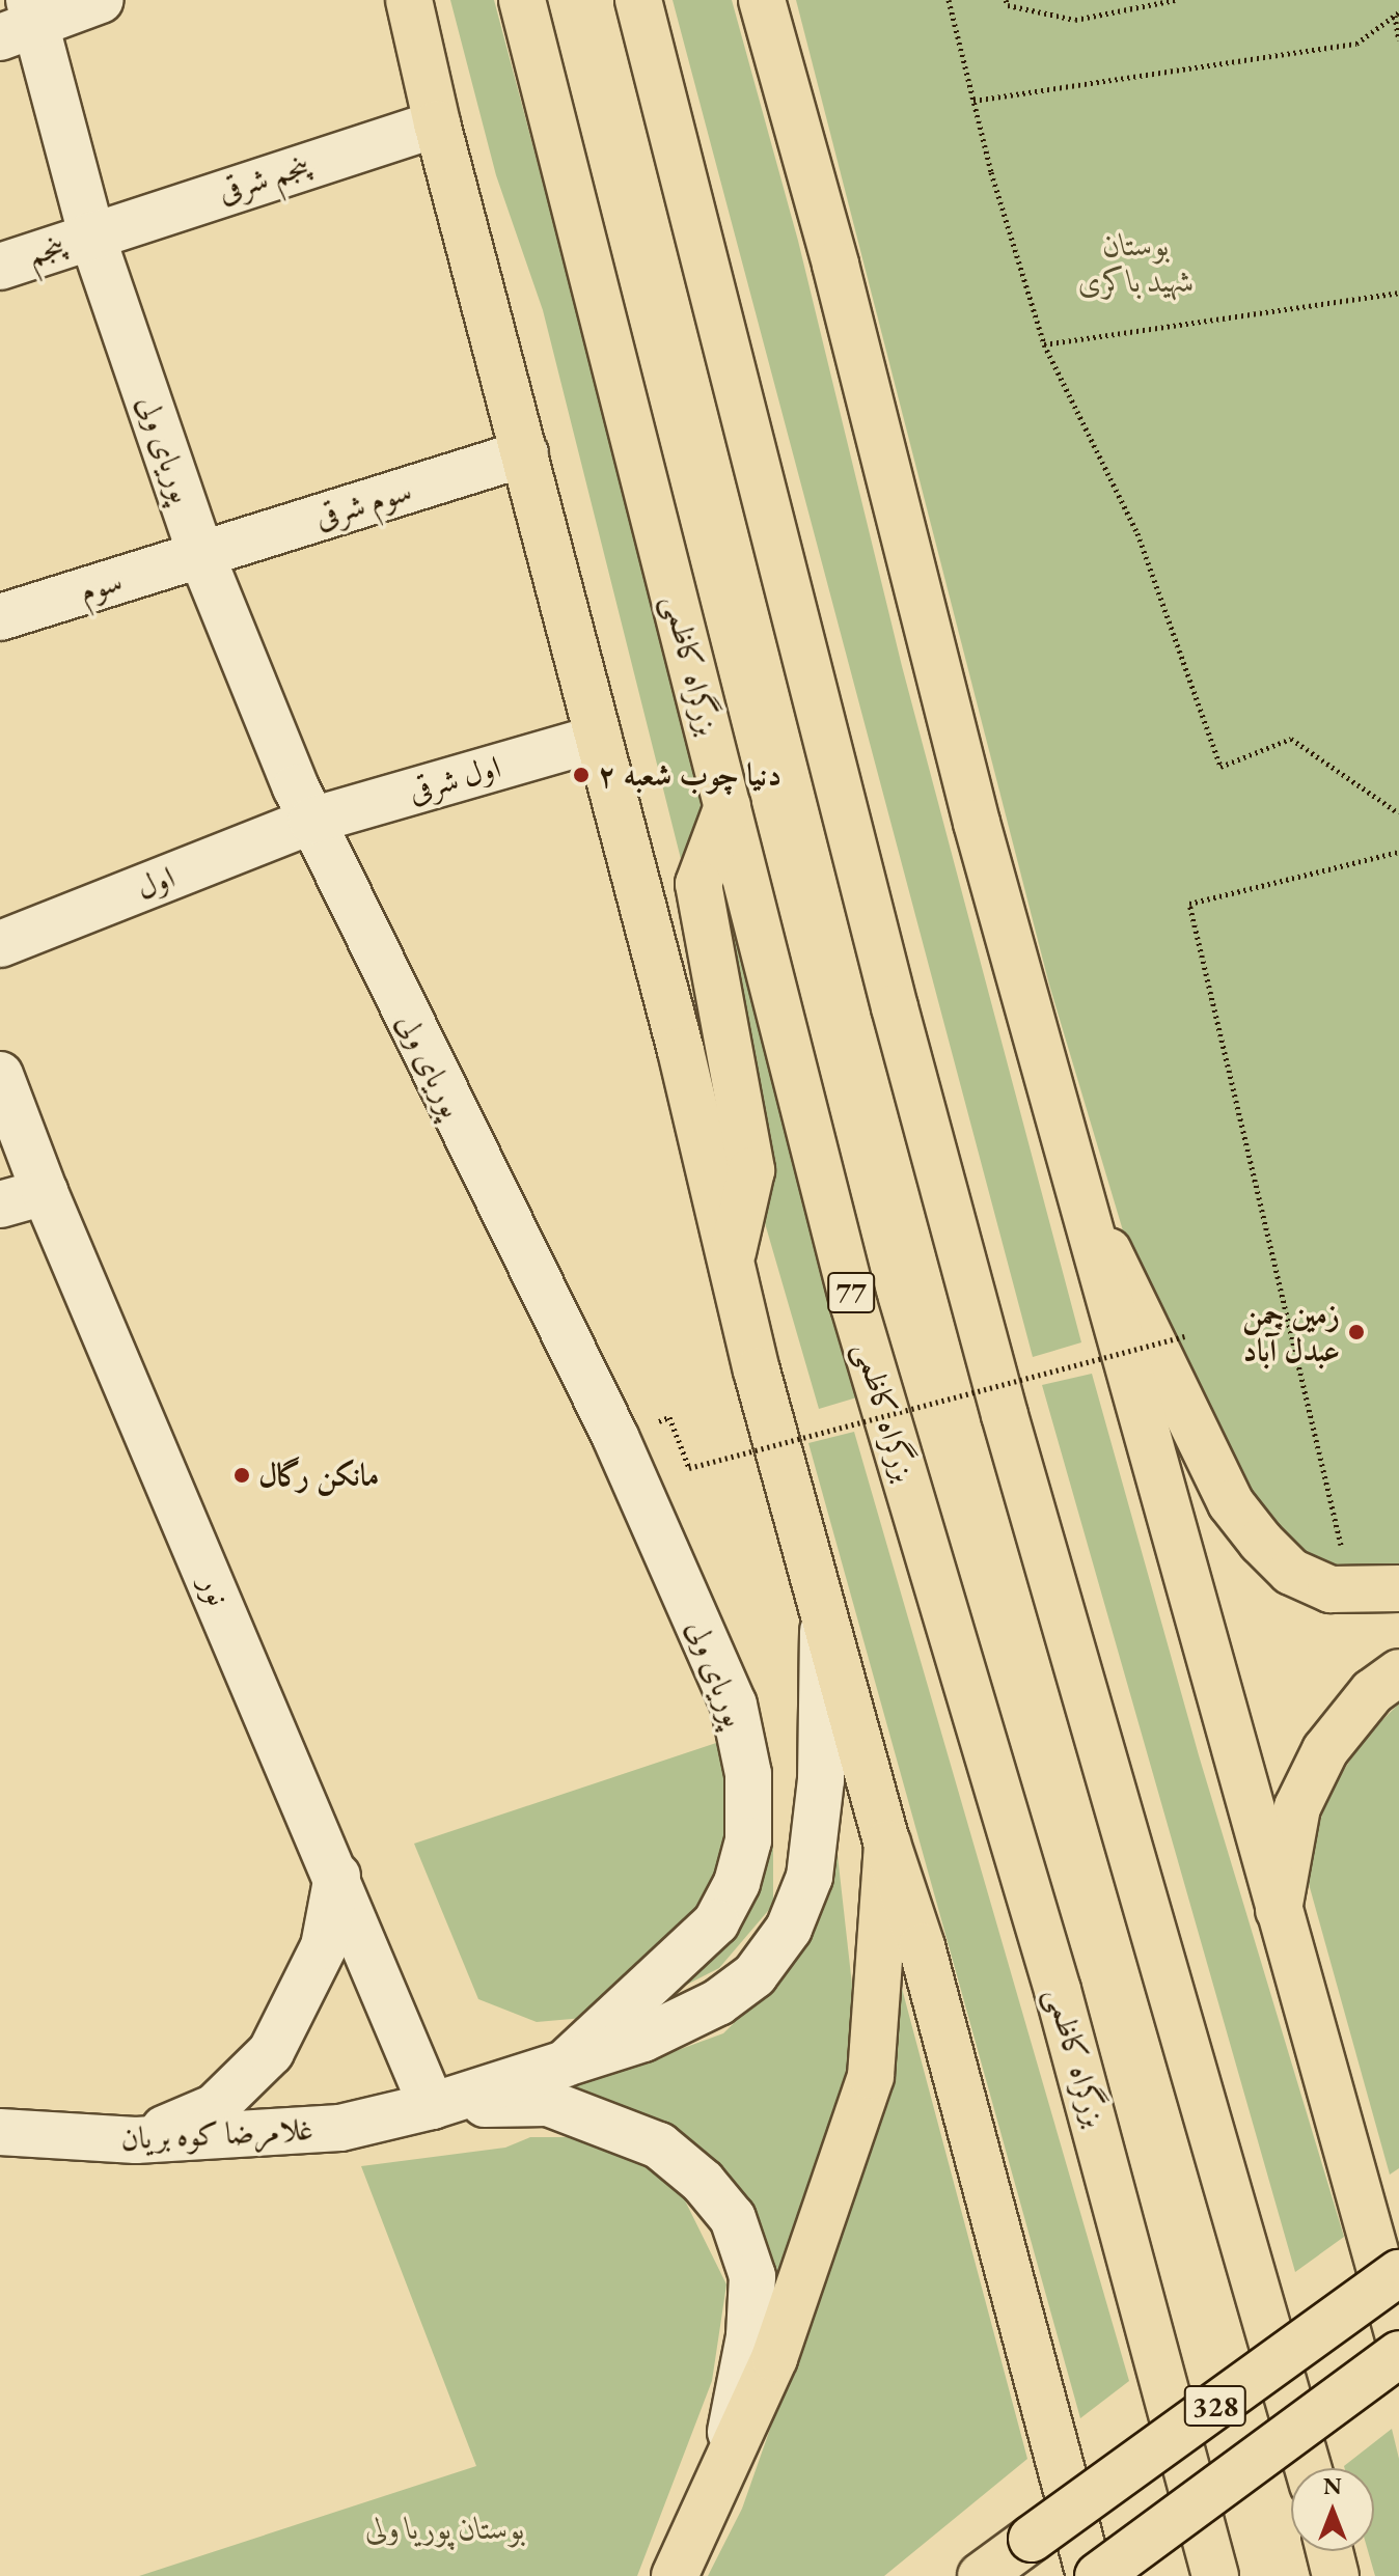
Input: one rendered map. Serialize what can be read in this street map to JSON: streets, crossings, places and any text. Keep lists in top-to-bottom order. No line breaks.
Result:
{"streets":{"main road":["بزرگراه کاظمی","77","328"],"street":["پنجم شرقی","پنجم","پوریای ولی","سوم شرقی","سوم","اول شرقی","اول","نور","غلامرضا کوه بریان"]},"crossings":[["پنجم شرقی","پنجم"],["پنجم شرقی","پوریای ولی"],["پنجم","پوریای ولی"],["پوریای ولی","سوم شرقی"],["پوریای ولی","سوم"],["پوریای ولی","اول شرقی"],["پوریای ولی","اول"],["سوم شرقی","سوم"],["اول شرقی","اول"],["نور","غلامرضا کوه بریان"]],"parks":["بوستان شهید باکری","بوستان پوریا ولی"],"places":["دنیا چوب شعبه ۲","زمین چمن عبدل آباد","مانکن رگال"],"north":"top"}
